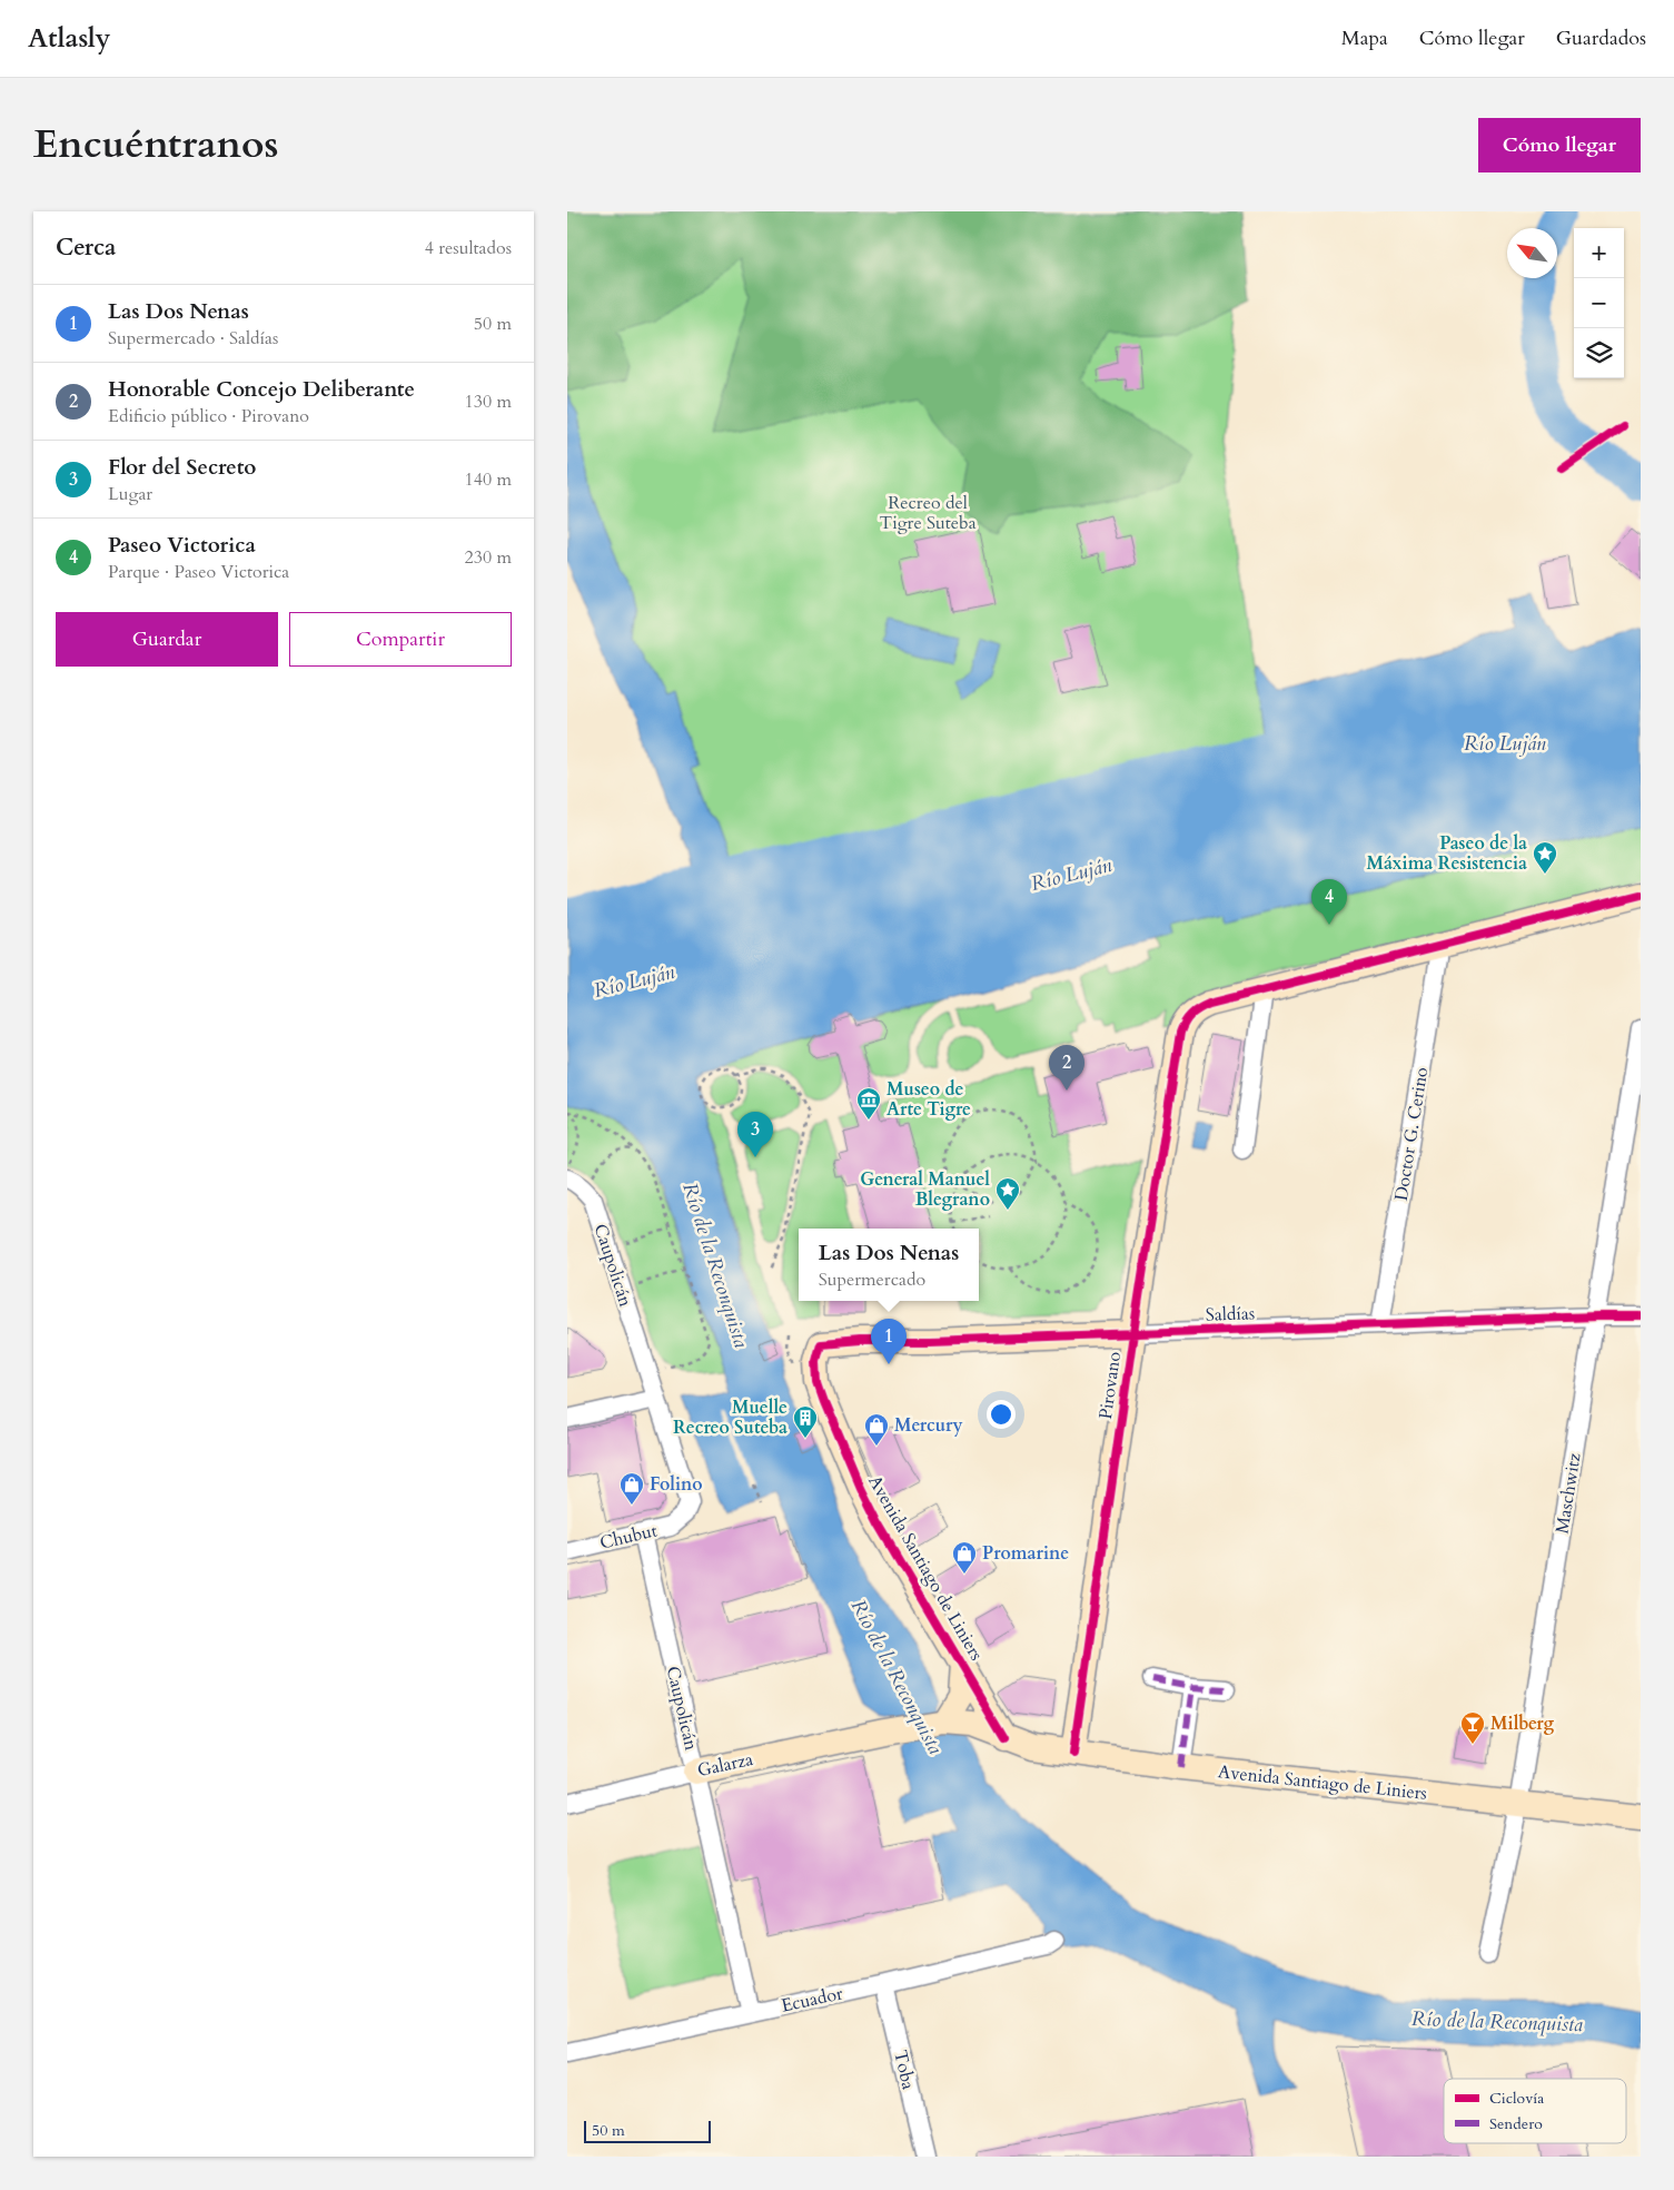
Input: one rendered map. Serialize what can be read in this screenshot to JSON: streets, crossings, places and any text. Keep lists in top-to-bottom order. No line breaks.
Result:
{"streets":{"street":["Doctor G. Cerino","Caupolicán","Saldías","Pirovano","Maschwitz","Chubut","Avenida Santiago de Liniers","Galarza","Ecuador","Toba"]},"crossings":[["Doctor G. Cerino","Saldías"],["Caupolicán","Chubut"],["Caupolicán","Galarza"],["Caupolicán","Ecuador"],["Saldías","Pirovano"],["Saldías","Maschwitz"],["Saldías","Avenida Santiago de Liniers"],["Pirovano","Avenida Santiago de Liniers"],["Maschwitz","Avenida Santiago de Liniers"],["Avenida Santiago de Liniers","Galarza"],["Ecuador","Toba"]],"water":["Río Luján","Río de la Reconquista"],"parks":["Recreo del Tigre Suteba"],"places":{"place":["Paseo de la Máxima Resistencia","General Manuel Blegrano"],"museum":["Museo de Arte Tigre"],"building":["Muelle Recreo Suteba"],"shop":["Mercury","Folino","Promarine"],"bar":["Milberg"]},"legend":["Ciclovía","Sendero"],"scale_bar":"50 m","north":"top left","page":{"header":"Atlasly","nav":["Mapa","Cómo llegar","Guardados"],"title":"Encuéntranos","buttons":["Cómo llegar",["Guardar","Compartir"]],"heading":["Cerca","4 resultados"],"map_buttons":["+","−"],"list":[{"mark":"1","name":"Las Dos Nenas","note":"Supermercado · Saldías","value":"50 m"},{"mark":"2","name":"Honorable Concejo Deliberante","note":"Edificio público · Pirovano","value":"130 m"},{"mark":"3","name":"Flor del Secreto","note":"Lugar","value":"140 m"},{"mark":"4","name":"Paseo Victorica","note":"Parque · Paseo Victorica","value":"230 m"}],"pins":["4","2","3","1"],"popup":["Las Dos Nenas","Supermercado"],"scale":"50 m"}}
